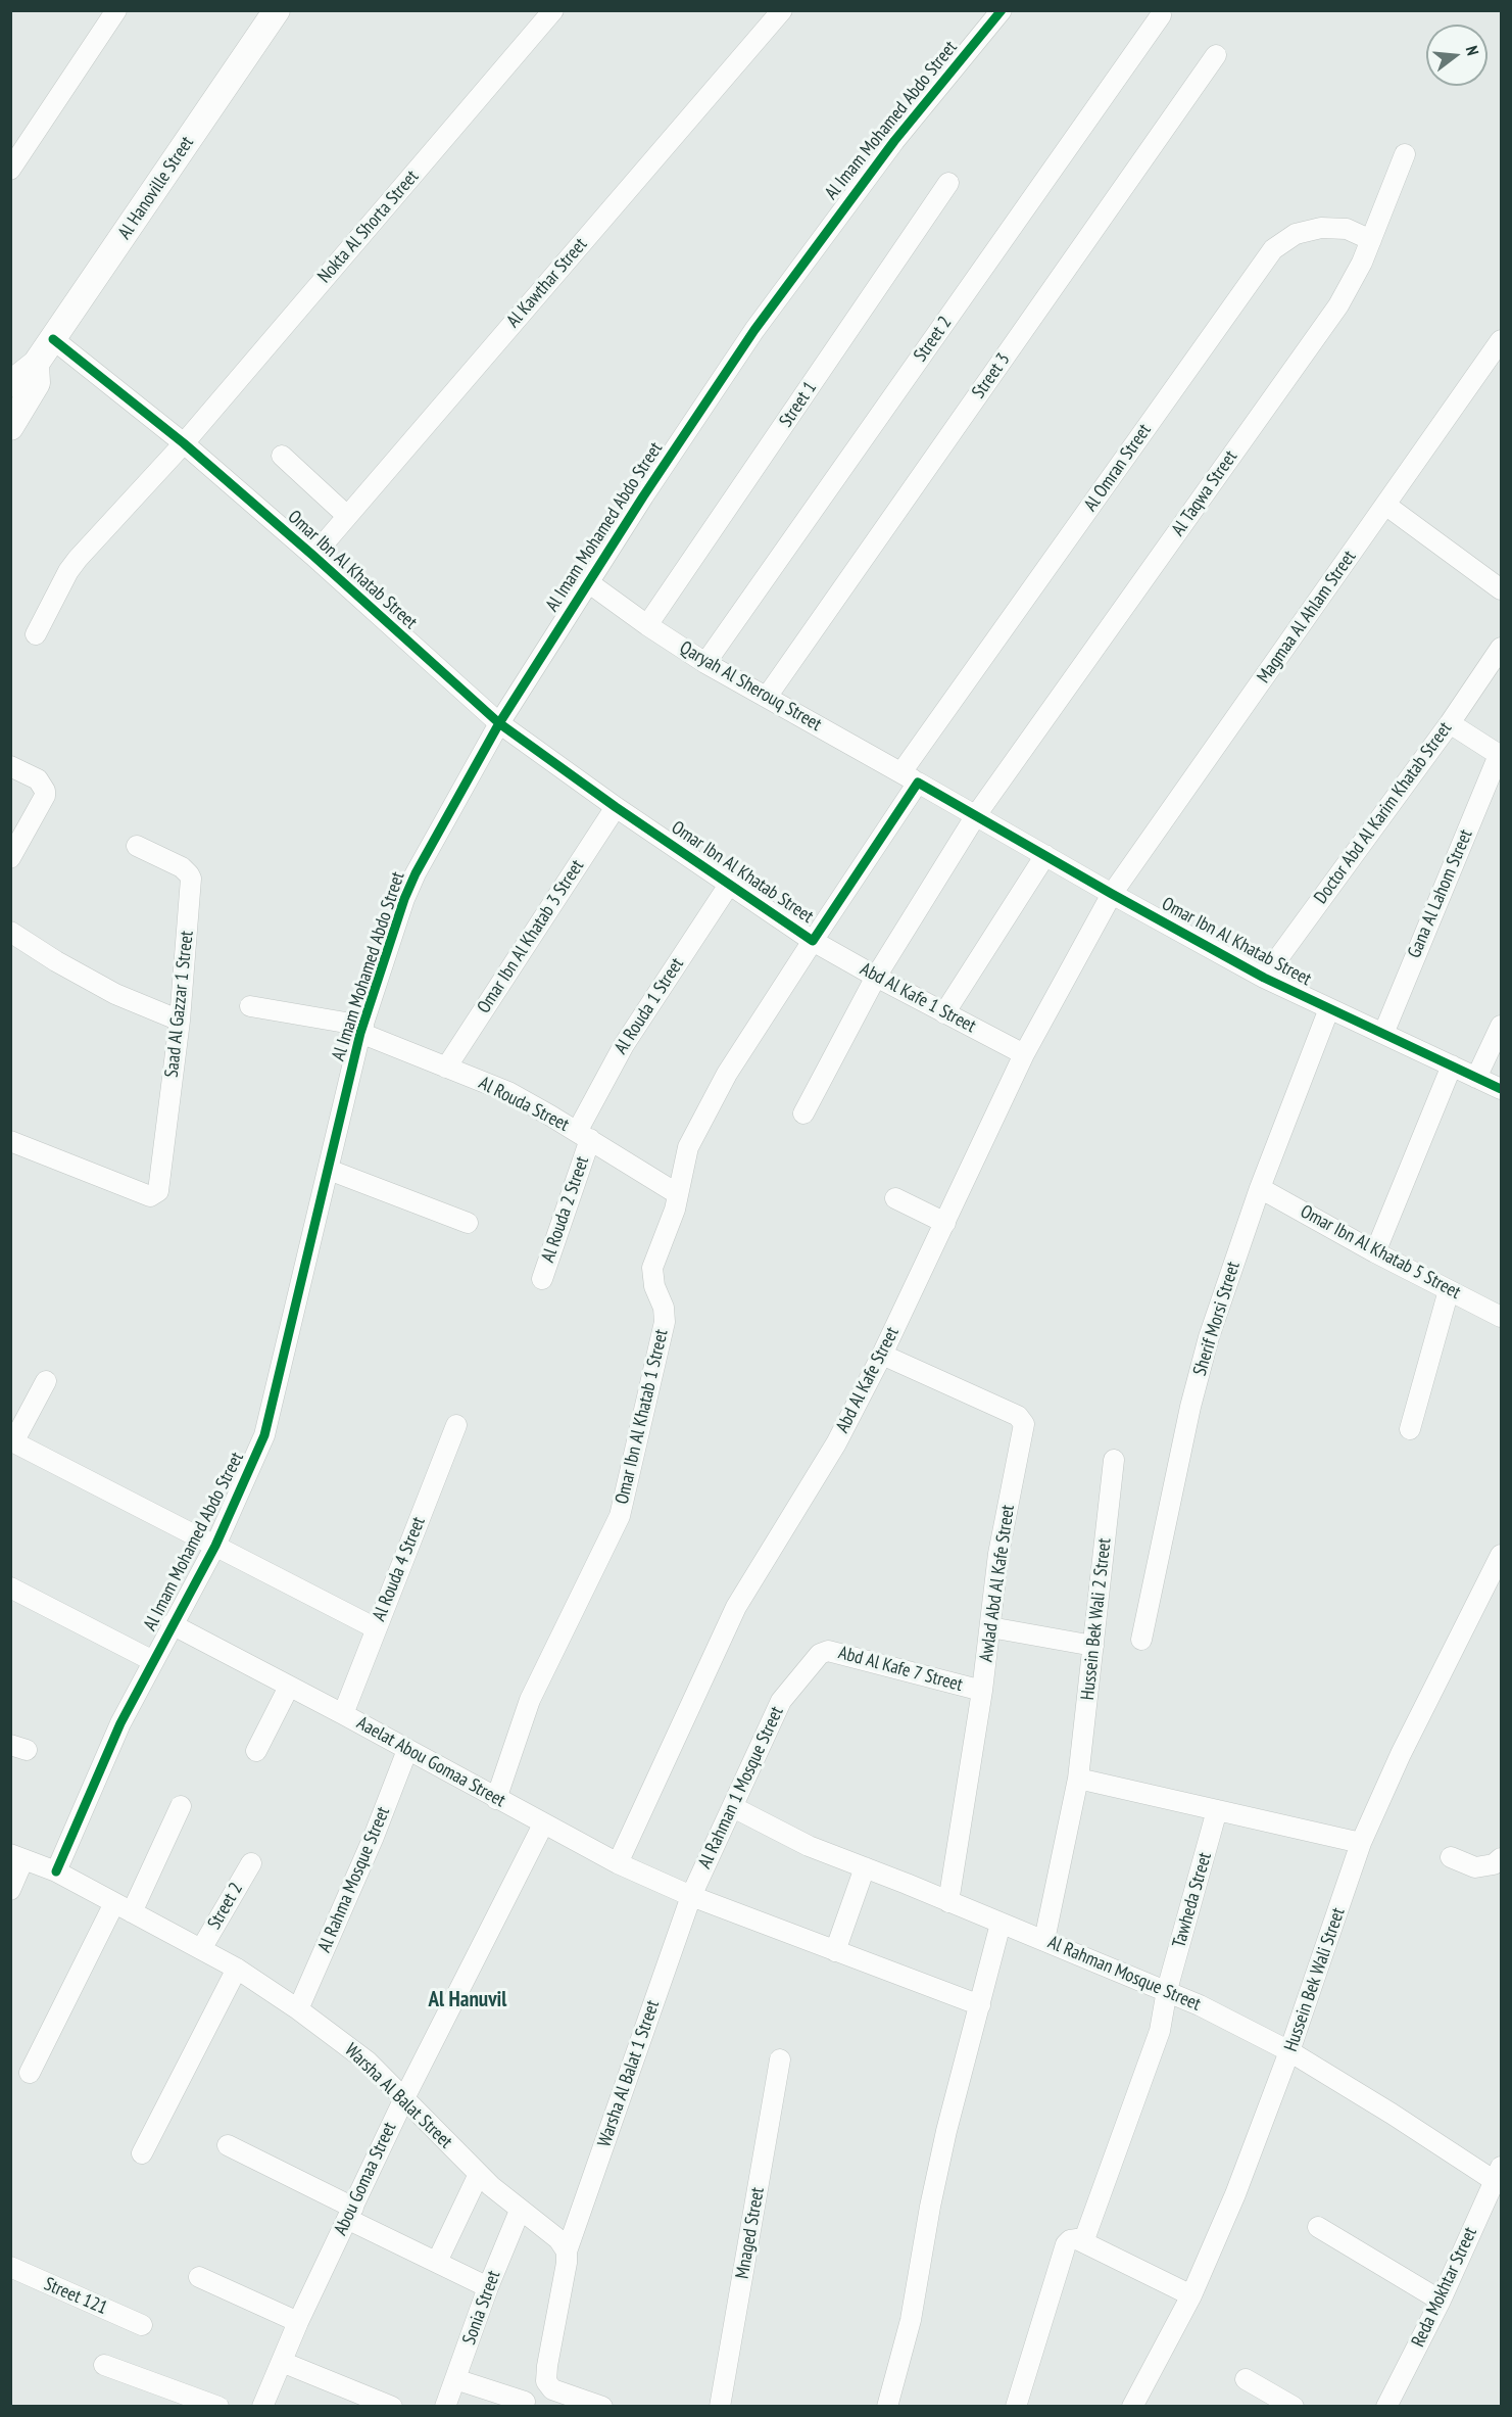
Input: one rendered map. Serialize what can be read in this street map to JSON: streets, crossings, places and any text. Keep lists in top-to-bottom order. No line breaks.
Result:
{"streets":{"street":["Al Imam Mohamed Abdo Street","Al Hanoville Street","Nokta Al Shorta Street","Al Kawthar Street","Street 2","Street 3","Street 1","Al Omran Street","Al Taqwa Street","Omar Ibn Al Khatab Street","Magmaa Al Ahlam Street","Qaryah Al Sherouq Street","Doctor Abd Al Karim Khatab Street","Gana Al Lahom Street","Omar Ibn Al Khatab 3 Street","Abd Al Kafe 1 Street","Saad Al Gazzar 1 Street","Al Rouda 1 Street","Al Rouda Street","Al Rouda 2 Street","Omar Ibn Al Khatab 5 Street","Sherif Morsi Street","Abd Al Kafe Street","Omar Ibn Al Khatab 1 Street","Al Rouda 4 Street","Awlad Abd Al Kafe Street","Hussein Bek Wali 2 Street","Abd Al Kafe 7 Street","Aaelat Abou Gomaa Street","Al Rahman 1 Mosque Street","Al Rahma Mosque Street","Tawheda Street","Al Rahman Mosque Street","Hussein Bek Wali Street","Warsha Al Balat 1 Street","Warsha Al Balat Street","Abou Gomaa Street","Mnaged Street","Reda Mokhtar Street","Street 121","Sonia Street"]},"crossings":[["Al Imam Mohamed Abdo Street","Omar Ibn Al Khatab Street"],["Al Imam Mohamed Abdo Street","Qaryah Al Sherouq Street"],["Al Imam Mohamed Abdo Street","Al Rouda Street"],["Al Imam Mohamed Abdo Street","Aaelat Abou Gomaa Street"],["Al Imam Mohamed Abdo Street","Warsha Al Balat Street"],["Al Hanoville Street","Omar Ibn Al Khatab Street"],["Nokta Al Shorta Street","Omar Ibn Al Khatab Street"],["Al Kawthar Street","Omar Ibn Al Khatab Street"],["Street 2","Qaryah Al Sherouq Street"],["Street 2","Warsha Al Balat Street"],["Street 3","Qaryah Al Sherouq Street"],["Street 1","Qaryah Al Sherouq Street"],["Al Omran Street","Al Taqwa Street"],["Al Omran Street","Omar Ibn Al Khatab Street"],["Al Omran Street","Qaryah Al Sherouq Street"],["Al Taqwa Street","Omar Ibn Al Khatab Street"],["Al Taqwa Street","Abd Al Kafe 1 Street"],["Omar Ibn Al Khatab Street","Magmaa Al Ahlam Street"],["Omar Ibn Al Khatab Street","Qaryah Al Sherouq Street"],["Omar Ibn Al Khatab Street","Doctor Abd Al Karim Khatab Street"],["Omar Ibn Al Khatab Street","Gana Al Lahom Street"],["Omar Ibn Al Khatab Street","Omar Ibn Al Khatab 3 Street"],["Omar Ibn Al Khatab Street","Abd Al Kafe 1 Street"],["Omar Ibn Al Khatab Street","Al Rouda 1 Street"],["Omar Ibn Al Khatab Street","Sherif Morsi Street"],["Omar Ibn Al Khatab Street","Abd Al Kafe Street"],["Omar Ibn Al Khatab Street","Omar Ibn Al Khatab 1 Street"],["Magmaa Al Ahlam Street","Abd Al Kafe Street"],["Omar Ibn Al Khatab 3 Street","Al Rouda Street"],["Abd Al Kafe 1 Street","Abd Al Kafe Street"],["Abd Al Kafe 1 Street","Omar Ibn Al Khatab 1 Street"],["Al Rouda 1 Street","Al Rouda Street"],["Al Rouda 1 Street","Al Rouda 2 Street"],["Al Rouda Street","Al Rouda 2 Street"],["Al Rouda Street","Omar Ibn Al Khatab 1 Street"],["Omar Ibn Al Khatab 5 Street","Sherif Morsi Street"],["Abd Al Kafe Street","Awlad Abd Al Kafe Street"],["Abd Al Kafe Street","Aaelat Abou Gomaa Street"],["Omar Ibn Al Khatab 1 Street","Aaelat Abou Gomaa Street"],["Al Rouda 4 Street","Aaelat Abou Gomaa Street"],["Awlad Abd Al Kafe Street","Abd Al Kafe 7 Street"],["Awlad Abd Al Kafe Street","Al Rahman Mosque Street"],["Hussein Bek Wali 2 Street","Al Rahman Mosque Street"],["Abd Al Kafe 7 Street","Al Rahman 1 Mosque Street"],["Aaelat Abou Gomaa Street","Al Rahman 1 Mosque Street"],["Aaelat Abou Gomaa Street","Al Rahma Mosque Street"],["Aaelat Abou Gomaa Street","Warsha Al Balat 1 Street"],["Aaelat Abou Gomaa Street","Abou Gomaa Street"],["Al Rahman 1 Mosque Street","Al Rahman Mosque Street"],["Al Rahman 1 Mosque Street","Warsha Al Balat 1 Street"],["Al Rahma Mosque Street","Warsha Al Balat Street"],["Tawheda Street","Al Rahman Mosque Street"],["Al Rahman Mosque Street","Hussein Bek Wali Street"],["Al Rahman Mosque Street","Reda Mokhtar Street"],["Warsha Al Balat 1 Street","Warsha Al Balat Street"],["Warsha Al Balat Street","Abou Gomaa Street"],["Warsha Al Balat Street","Sonia Street"]],"districts":["Al Hanuvil"],"north":"right"}
